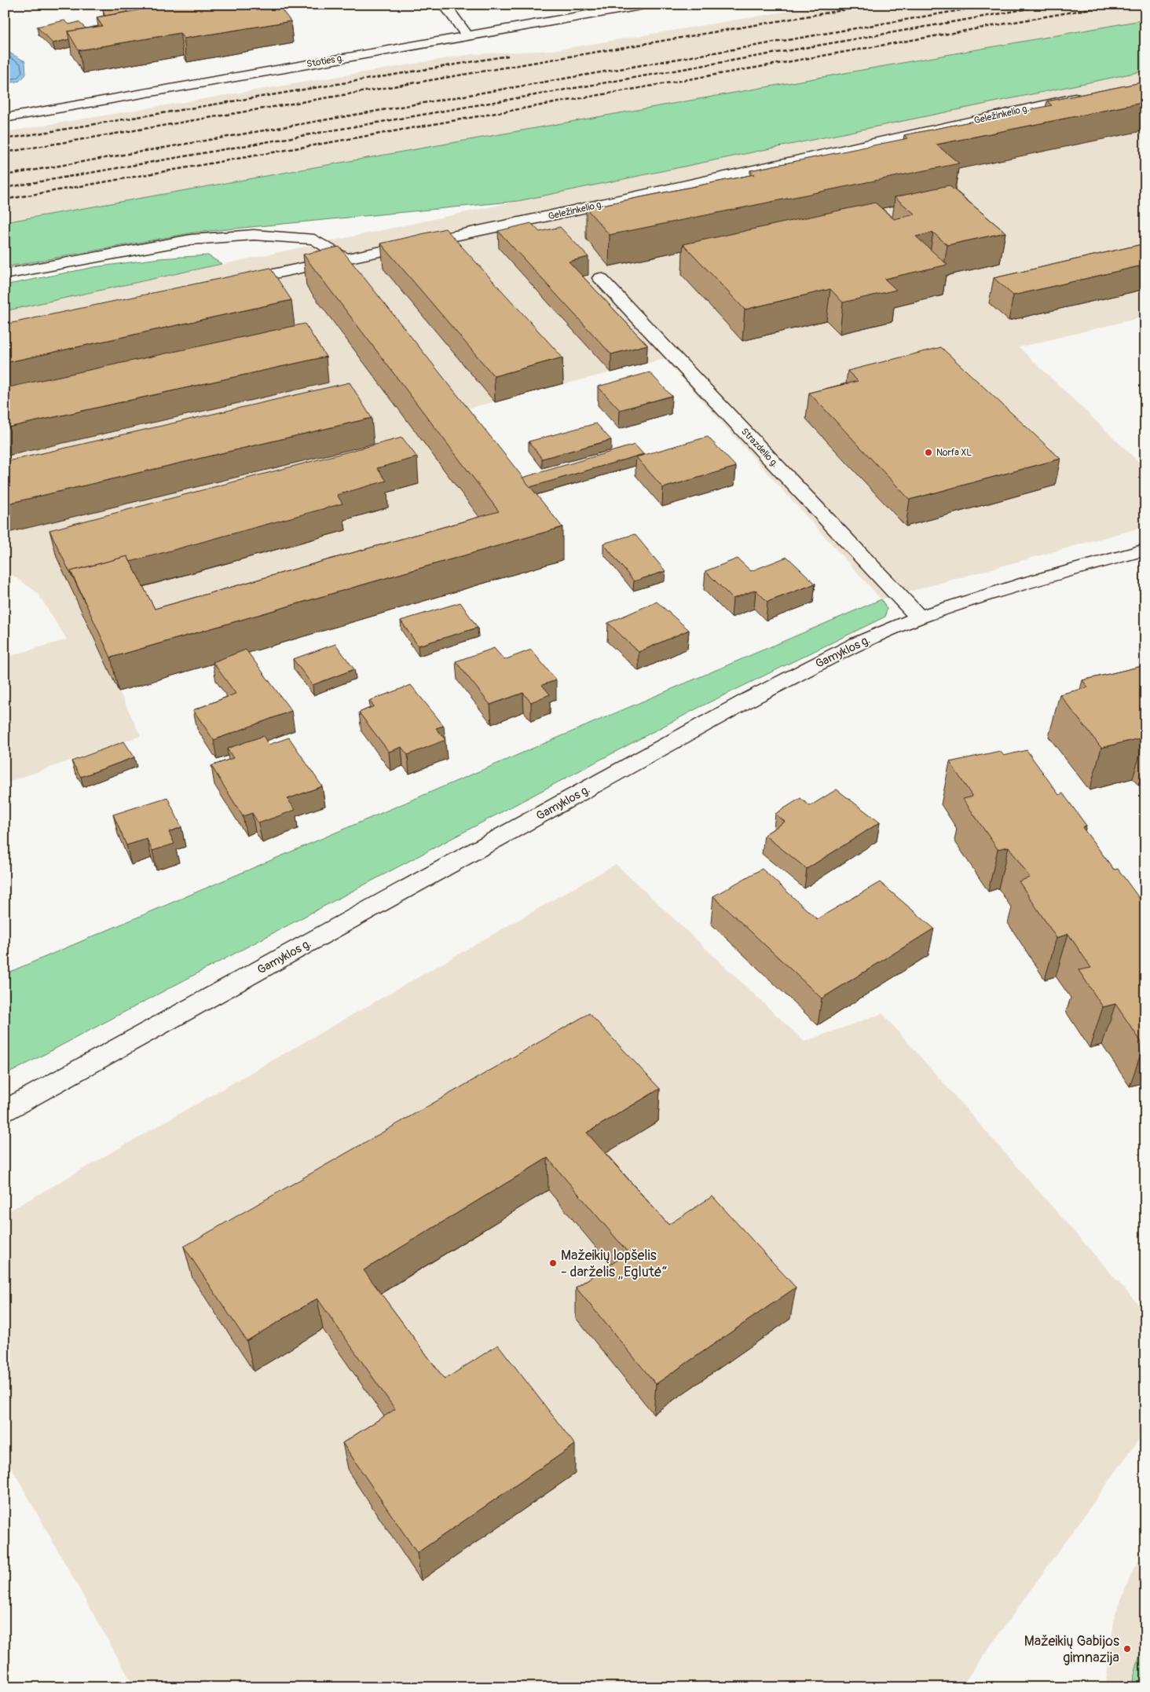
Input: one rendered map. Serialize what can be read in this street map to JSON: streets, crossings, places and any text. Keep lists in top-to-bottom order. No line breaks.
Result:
{"streets":{"street":["Stoties g.","Geležinkelio g.","Strazdelio g.","Gamyklos g."]},"crossings":[["Strazdelio g.","Gamyklos g."]],"places":["Norfa XL","Mažeikių lopšelis - darželis „Eglutė“","Mažeikių Gabijos gimnazija"]}
